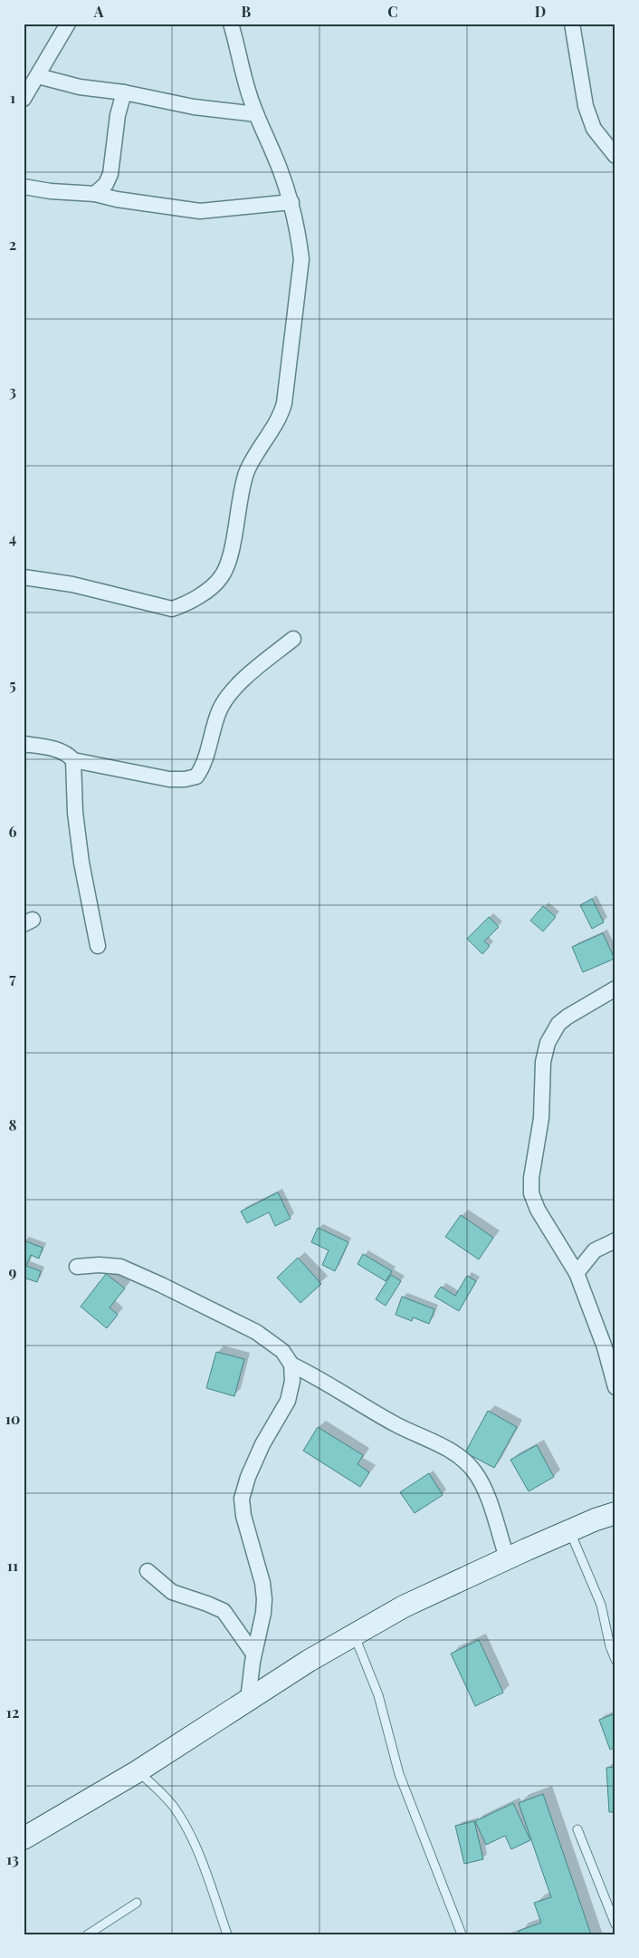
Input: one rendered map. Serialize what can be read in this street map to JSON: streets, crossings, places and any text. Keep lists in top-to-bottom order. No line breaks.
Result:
{"grid":{"columns":["A","B","C","D"],"rows":["1","2","3","4","5","6","7","8","9","10","11","12","13"]}}
